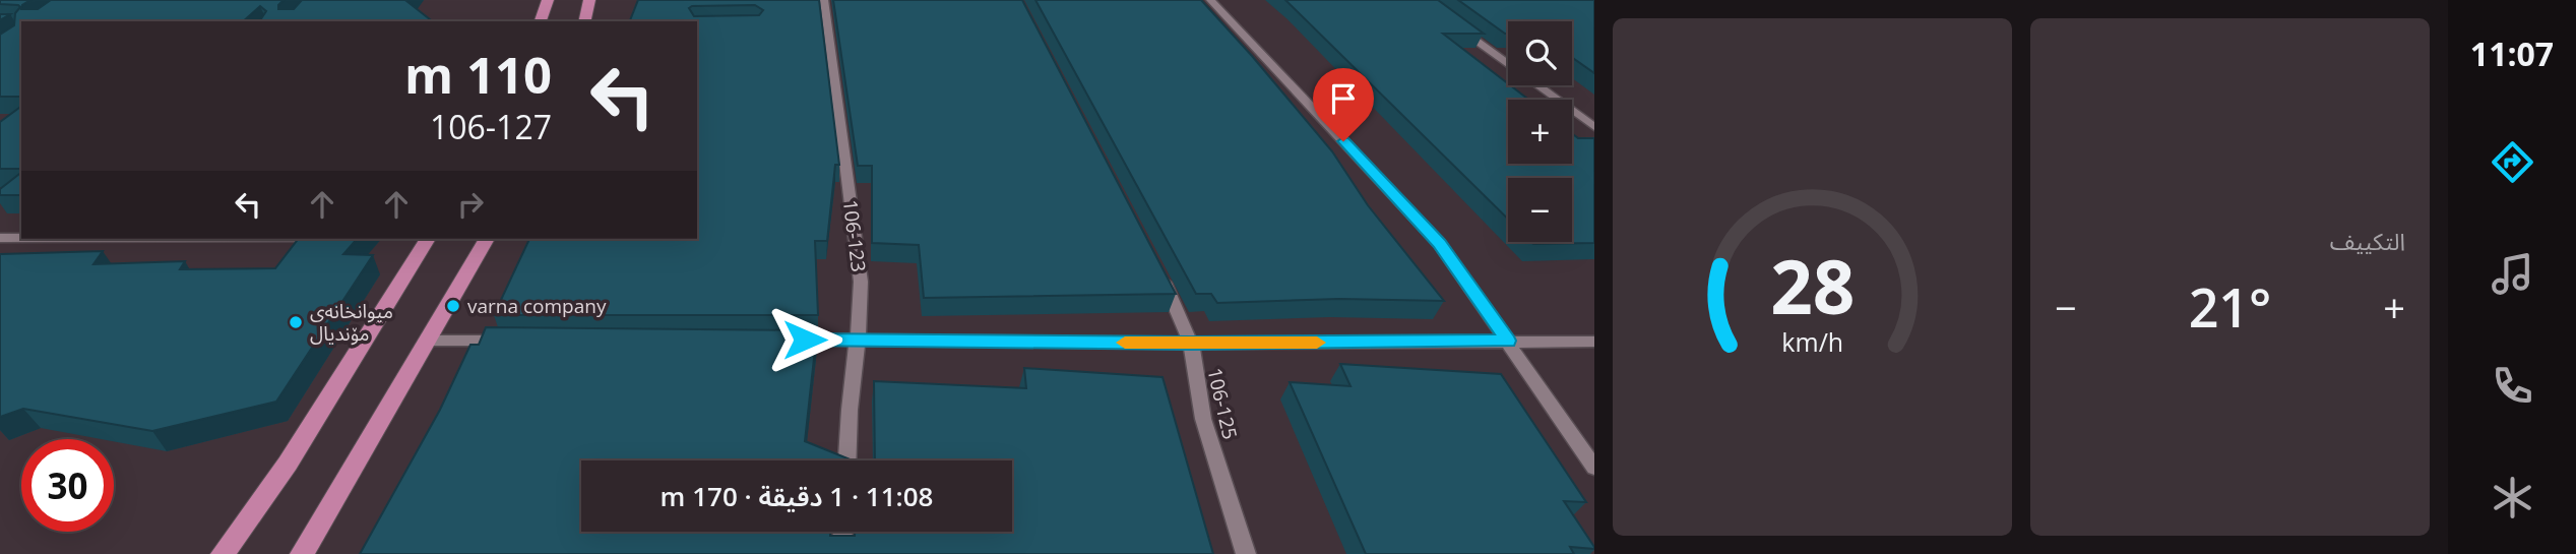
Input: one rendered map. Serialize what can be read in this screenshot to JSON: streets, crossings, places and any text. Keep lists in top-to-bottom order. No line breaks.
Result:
{"streets":{"street":["106-123","106-125"]},"places":["varna company","میوانخانەی مۆندیال"],"page":{"tabs":"11:07","tile":"التكييف","map_buttons":["+","−"],"turn":["110 m","106-127"],"heat":["−","21°","+"],"limit":"30","trip":"11:08 · 1 دقيقة · 170 m","gauge":["28","km/h"]}}
